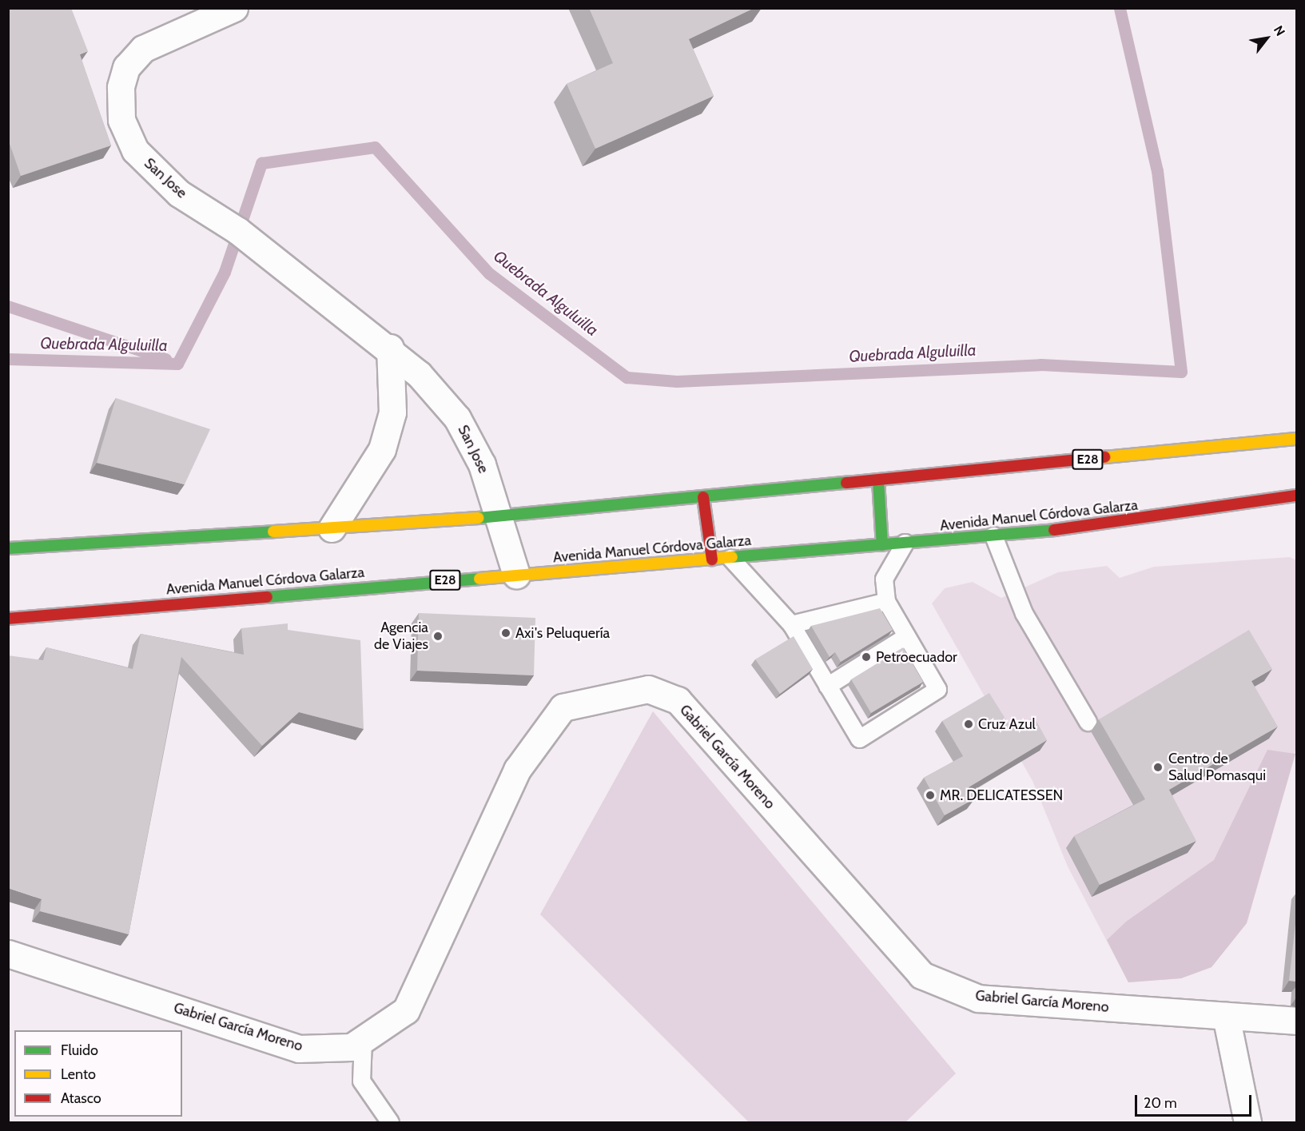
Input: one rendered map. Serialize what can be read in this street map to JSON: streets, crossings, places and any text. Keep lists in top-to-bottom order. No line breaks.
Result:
{"streets":{"main road":["E28","Avenida Manuel Córdova Galarza"],"street":["San Jose","Gabriel García Moreno"]},"crossings":[["San Jose","E28"],["San Jose","Avenida Manuel Córdova Galarza"]],"water":["Quebrada Alguluilla"],"places":["Axi's Peluquería","Agencia de Viajes","Petroecuador","Cruz Azul","Centro de Salud Pomasqui","MR. DELICATESSEN"],"legend":["Fluido","Lento","Atasco"],"scale_bar":"20 m","north":"top right"}
